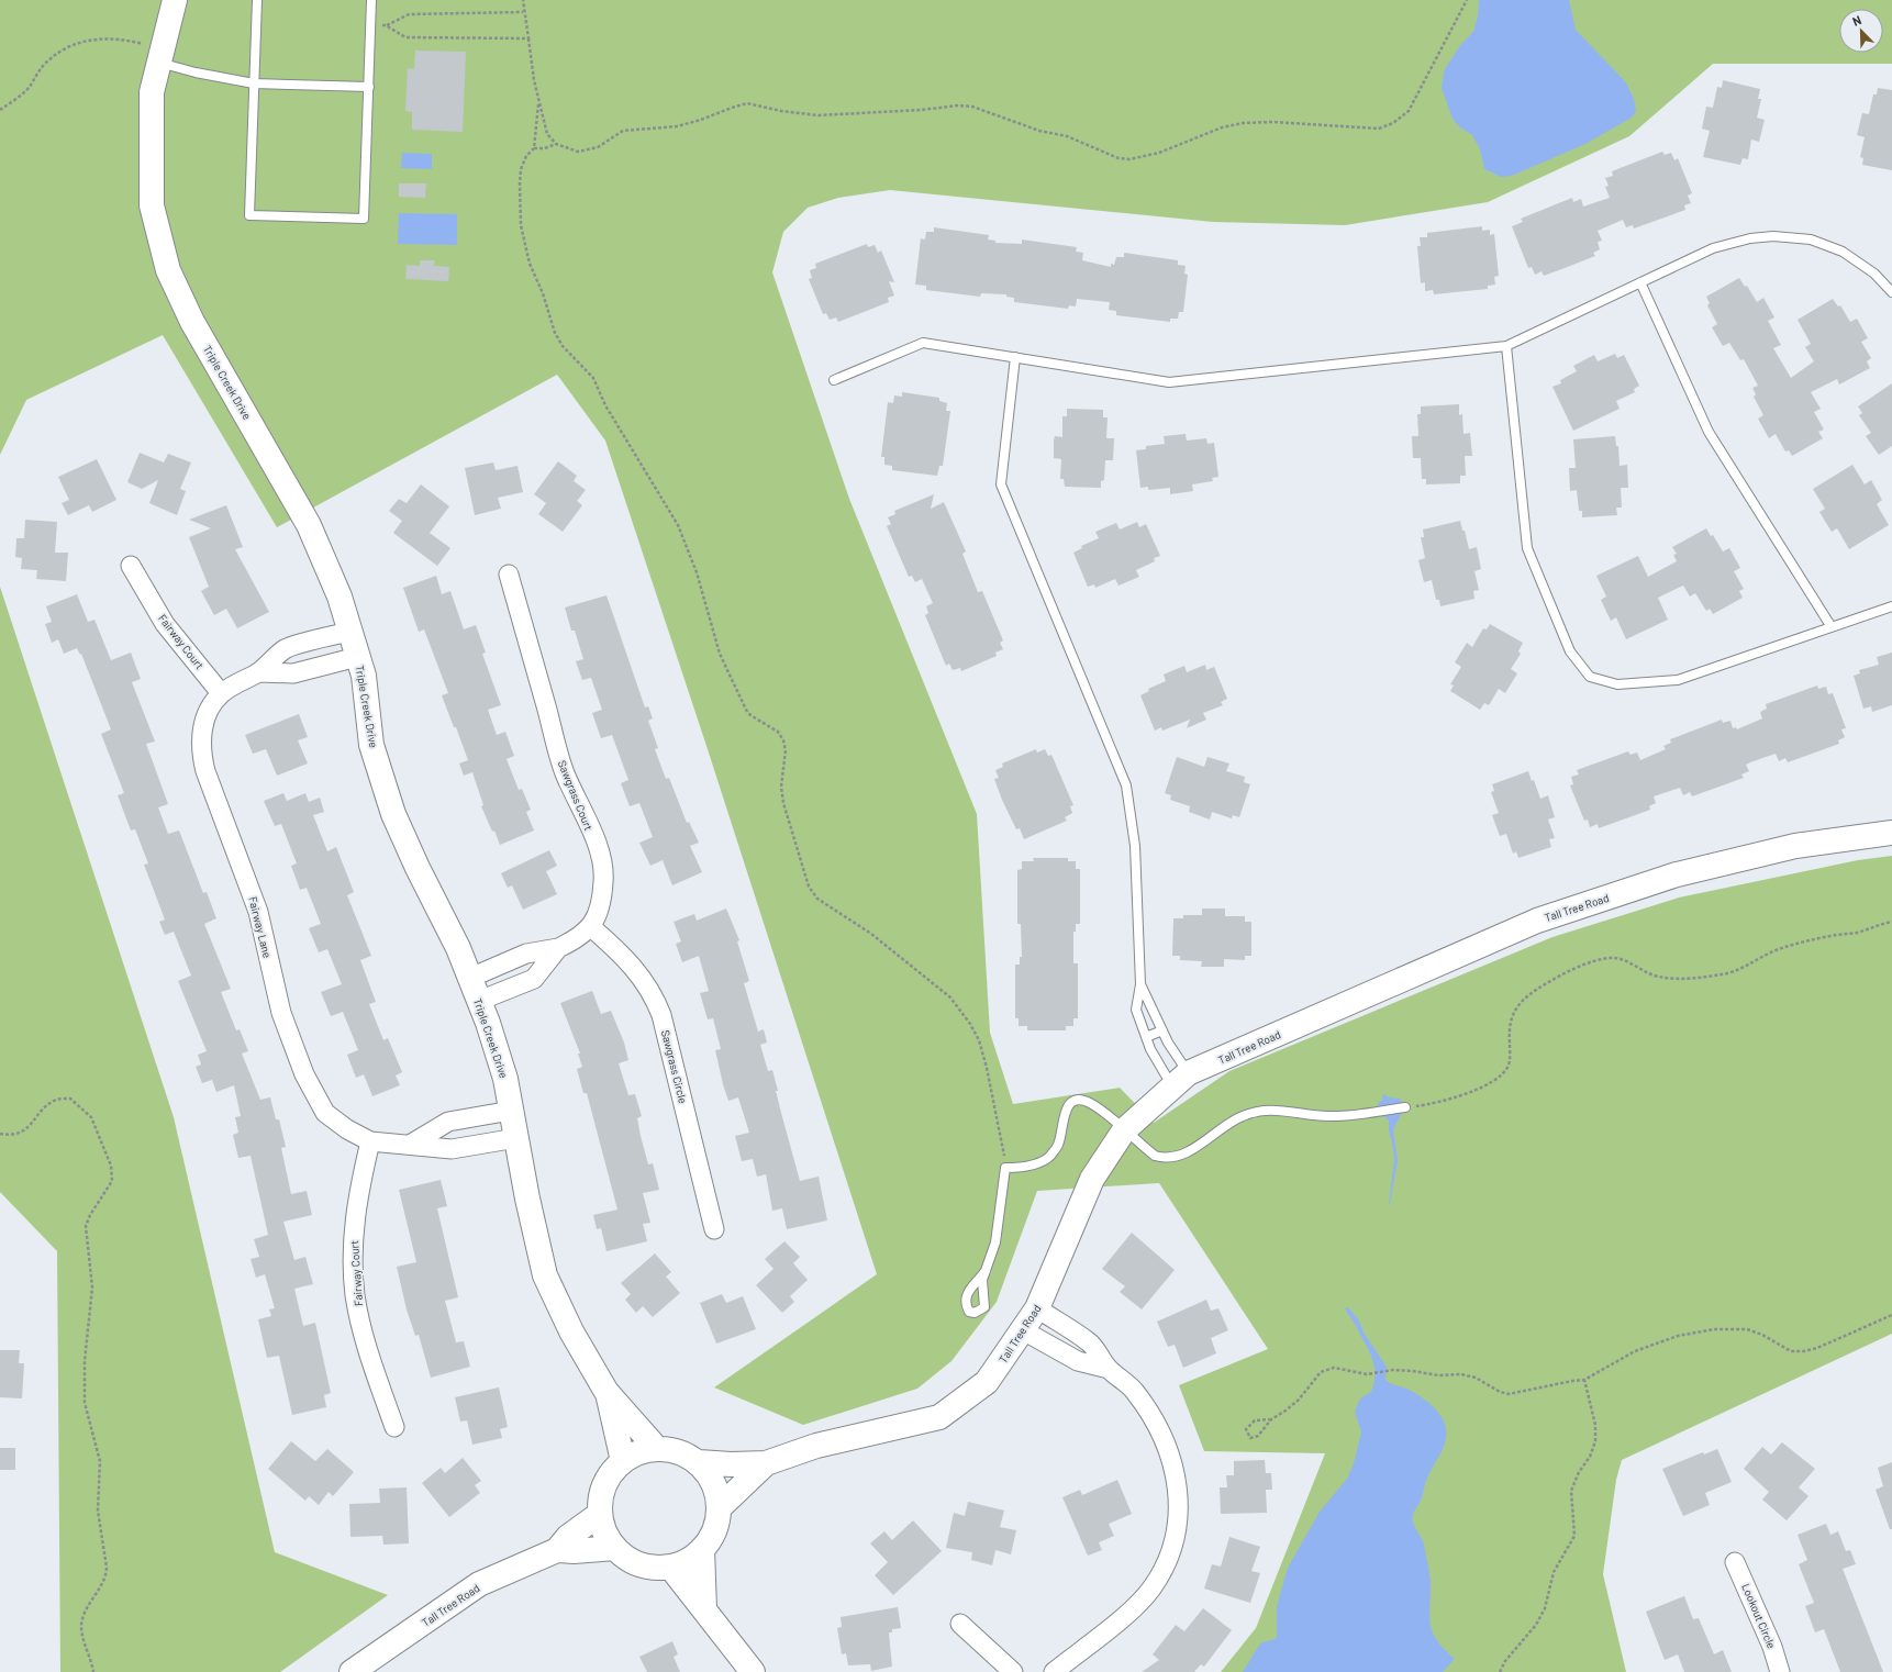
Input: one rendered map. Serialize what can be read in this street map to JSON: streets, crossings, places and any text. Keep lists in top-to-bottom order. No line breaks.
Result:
{"streets":{"street":["Triple Creek Drive","Fairway Court","Sawgrass Court","Tall Tree Road","Fairway Lane","Sawgrass Circle","Lookout Circle"]},"crossings":[["Triple Creek Drive","Sawgrass Court"],["Triple Creek Drive","Tall Tree Road"],["Triple Creek Drive","Fairway Lane"],["Fairway Court","Fairway Lane"],["Sawgrass Court","Sawgrass Circle"]],"north":"top left"}
